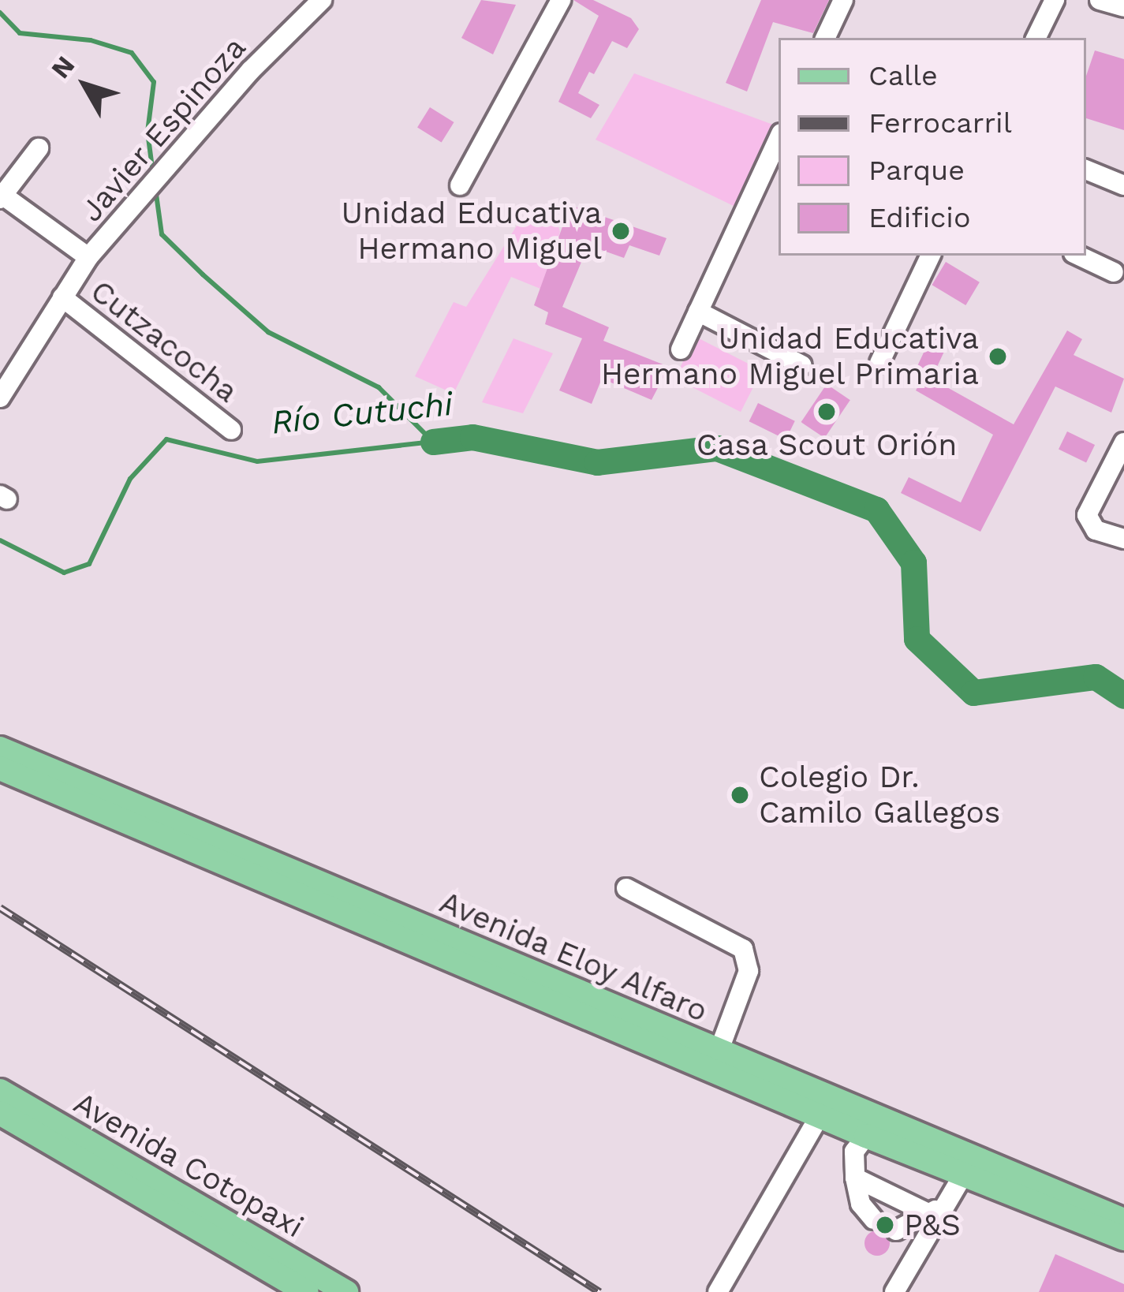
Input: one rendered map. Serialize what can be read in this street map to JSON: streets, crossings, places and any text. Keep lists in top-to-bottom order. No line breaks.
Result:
{"streets":{"main road":["Avenida Eloy Alfaro","Avenida Cotopaxi"],"street":["Javier Espinoza","Cutzacocha"]},"crossings":[["Javier Espinoza","Cutzacocha"]],"water":["Río Cutuchi"],"places":["Unidad Educativa Hermano Miguel","Unidad Educativa Hermano Miguel Primaria","Casa Scout Orión","Colegio Dr. Camilo Gallegos","P&S"],"legend":["Calle","Ferrocarril","Parque","Edificio"],"north":"top left"}
